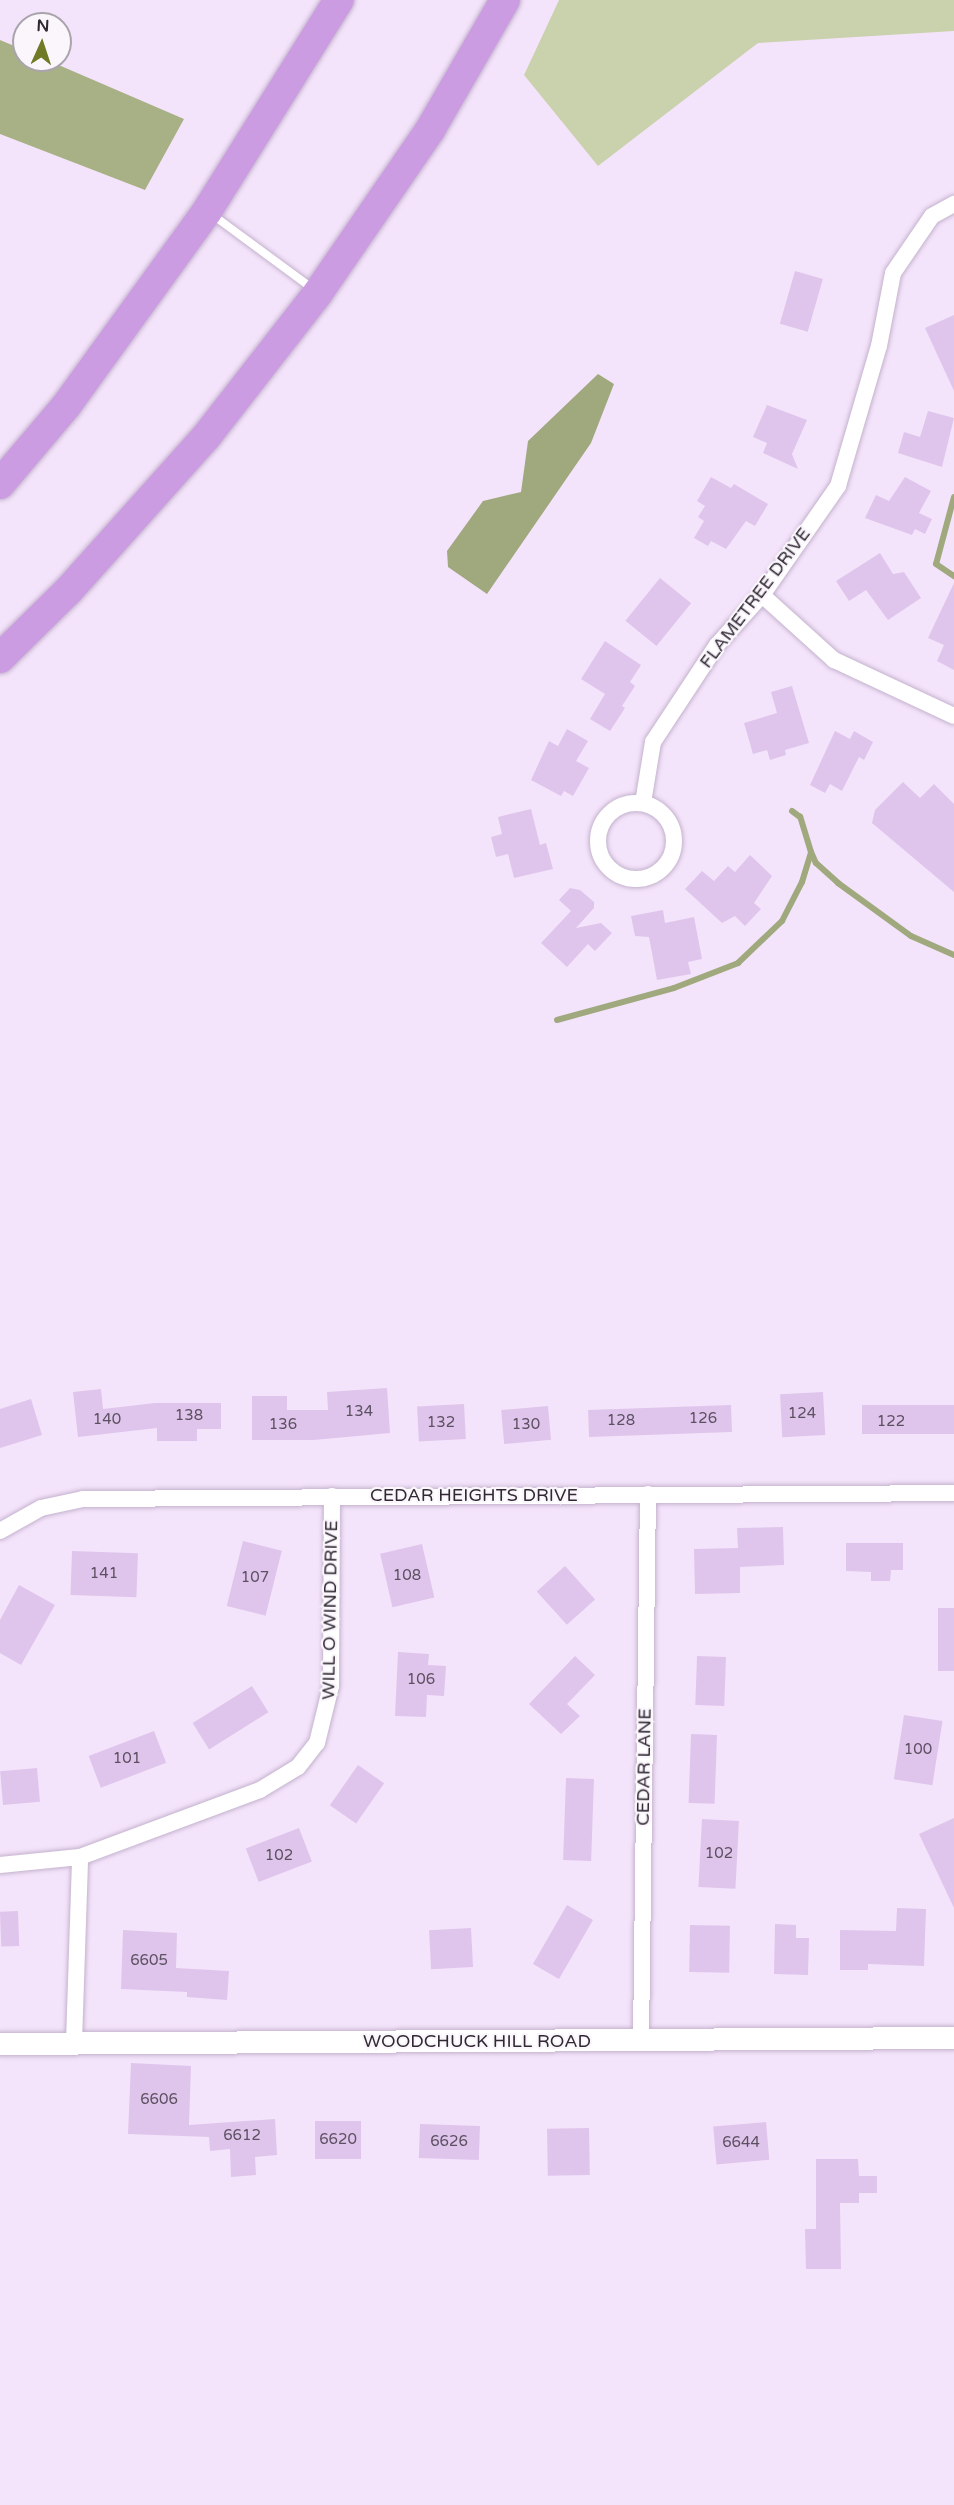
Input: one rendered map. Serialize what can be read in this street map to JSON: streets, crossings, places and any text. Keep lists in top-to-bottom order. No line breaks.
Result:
{"streets":{"street":["FLAMETREE DRIVE","CEDAR HEIGHTS DRIVE","WILL O WIND DRIVE","CEDAR LANE","WOODCHUCK HILL ROAD"]},"crossings":[["CEDAR HEIGHTS DRIVE","WILL O WIND DRIVE"],["CEDAR HEIGHTS DRIVE","CEDAR LANE"],["CEDAR LANE","WOODCHUCK HILL ROAD"]],"house_numbers":["134","124","138","126","140","128","122","132","136","130","141","108","107","106","100","101","102","102","6605","6606","6612","6620","6626","6644"],"north":"top"}
